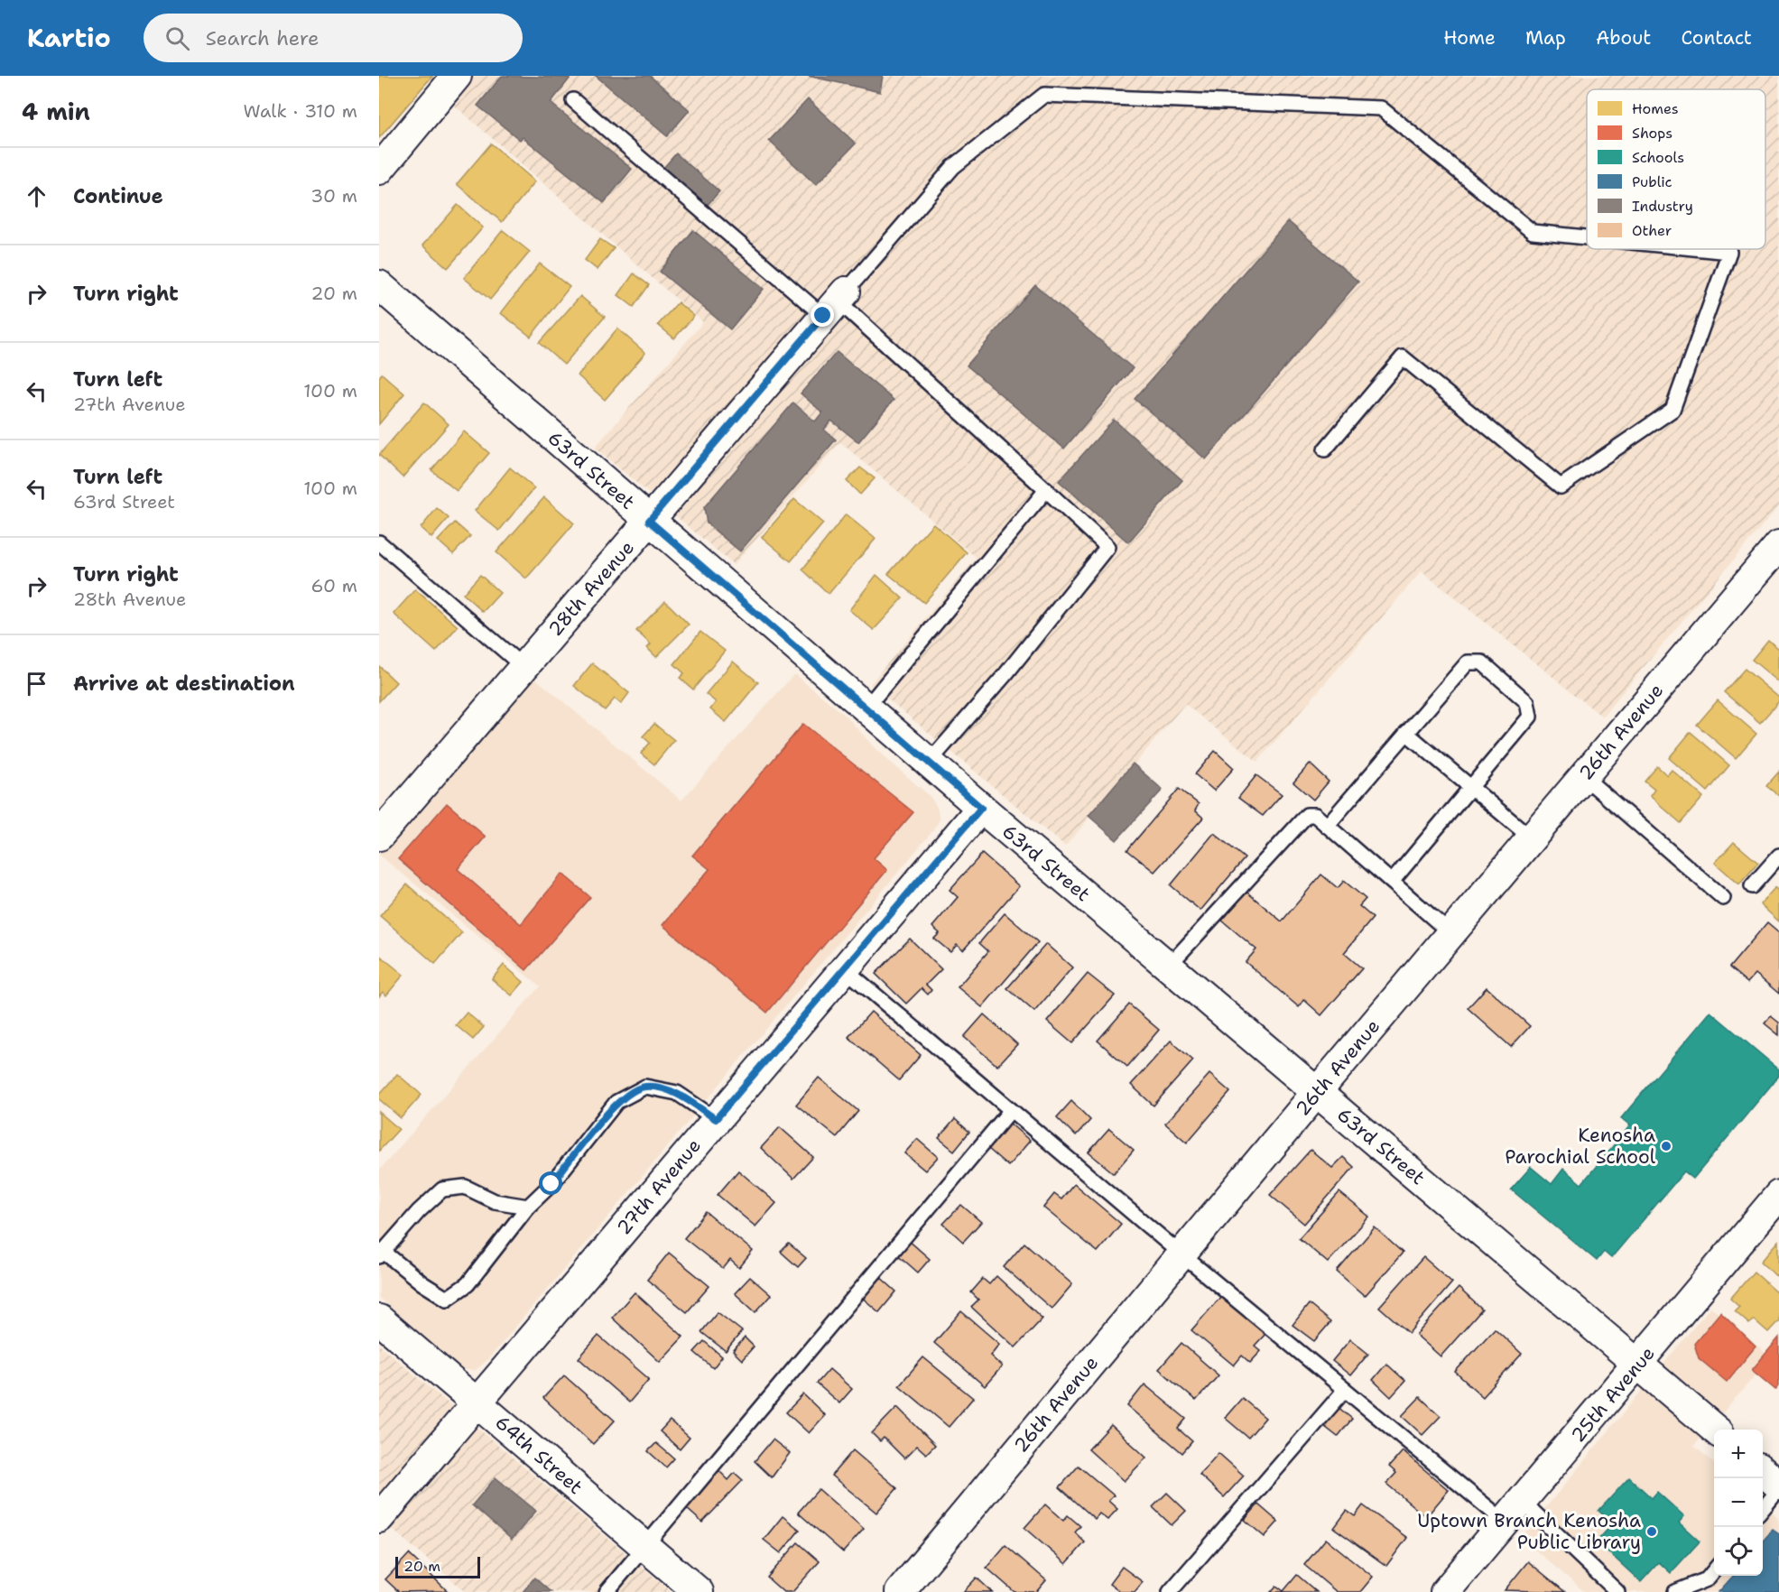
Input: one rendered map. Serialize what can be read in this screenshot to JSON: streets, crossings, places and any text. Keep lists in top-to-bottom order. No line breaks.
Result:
{"streets":{"street":["63rd Street","28th Avenue","26th Avenue","27th Avenue","25th Avenue","64th Street"]},"crossings":[["63rd Street","28th Avenue"],["63rd Street","26th Avenue"],["63rd Street","27th Avenue"],["63rd Street","25th Avenue"],["27th Avenue","64th Street"]],"places":["Kenosha Parochial School","Uptown Branch Kenosha Public Library"],"legend":["Homes","Shops","Schools","Public","Industry","Other"],"scale_bar":"20 m","page":{"header":"Kartio","search":"Search here","nav":["Home","Map","About","Contact"],"heading":["4 min","Walk · 310 m"],"list":[["Continue","30 m"],["Turn right","20 m"],["Turn left","27th Avenue","100 m"],["Turn left","63rd Street","100 m"],["Turn right","28th Avenue","60 m"],"Arrive at destination"],"map_buttons":["+","−"],"scale":"20 m"}}
